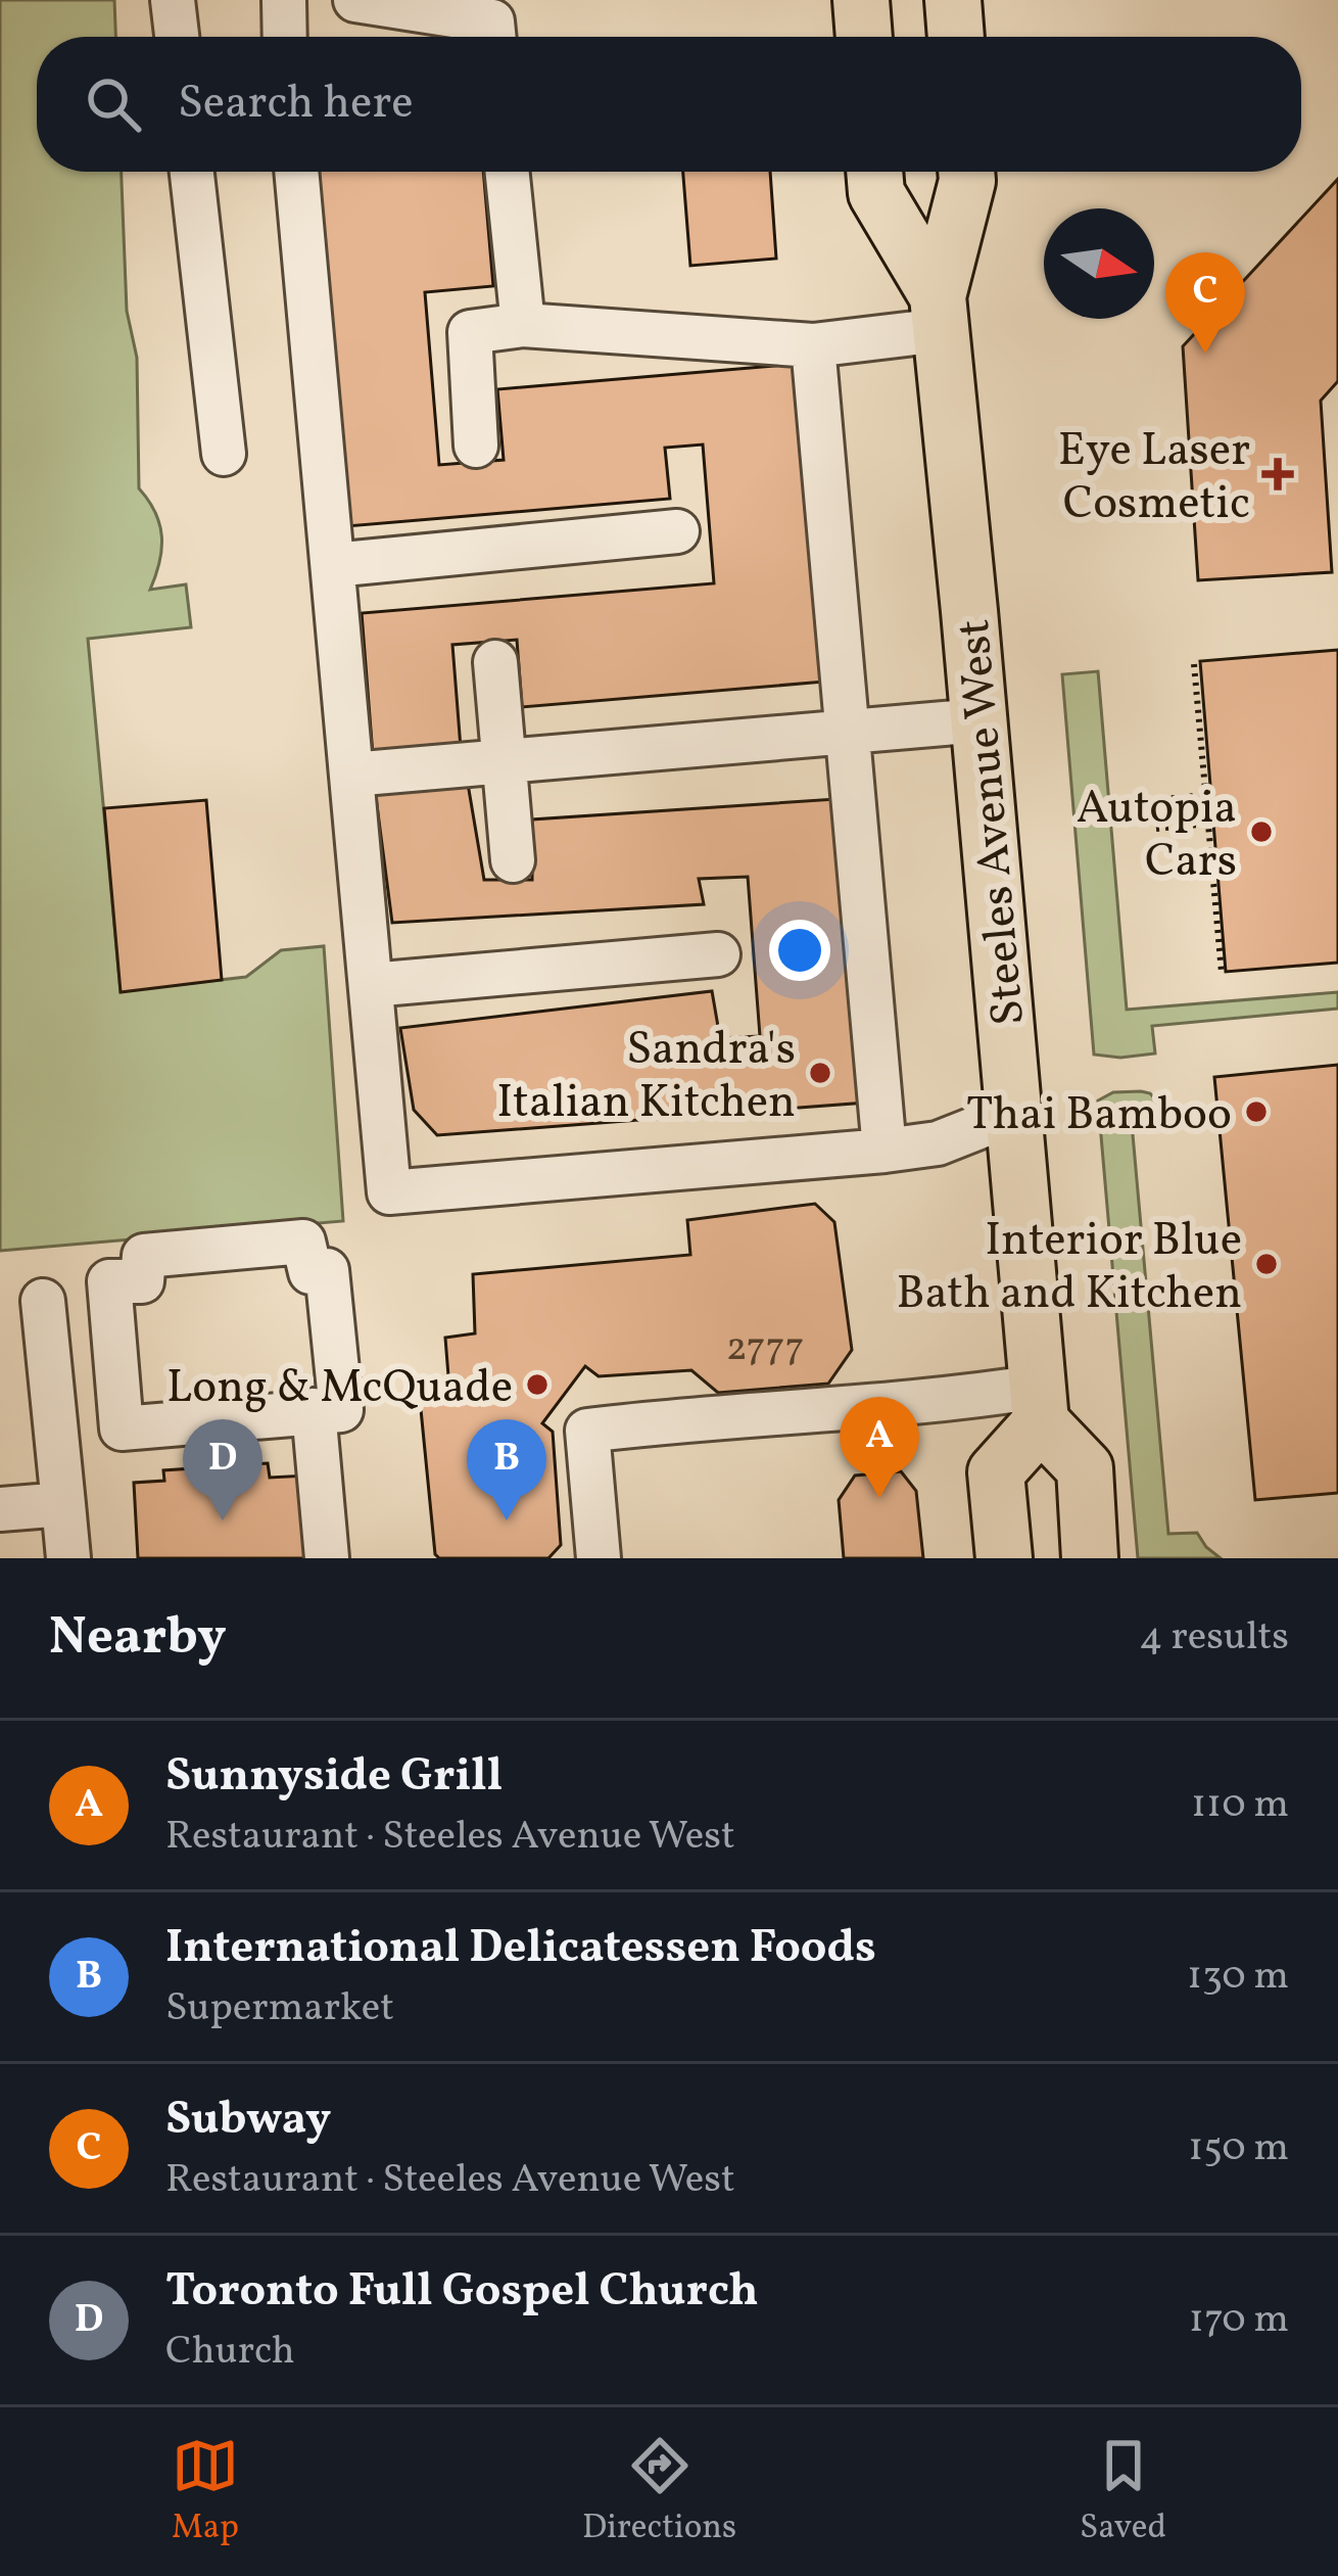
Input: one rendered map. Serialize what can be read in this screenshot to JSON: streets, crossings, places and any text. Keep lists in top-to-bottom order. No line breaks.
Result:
{"streets":{"main road":["Steeles Avenue West"]},"places":{"health":["Eye Laser Cosmetic"],"other":["Autopia Cars","Sandra's Italian Kitchen","Thai Bamboo","Interior Blue Bath and Kitchen","Long & McQuade"]},"house_numbers":["2777"],"north":"right","page":{"search":"Search here","pins":["C","A","B","D"],"heading":["Nearby","4 results"],"list":[{"mark":"A","name":"Sunnyside Grill","note":"Restaurant · Steeles Avenue West","value":"110 m"},{"mark":"B","name":"International Delicatessen Foods","note":"Supermarket","value":"130 m"},{"mark":"C","name":"Subway","note":"Restaurant · Steeles Avenue West","value":"150 m"},{"mark":"D","name":"Toronto Full Gospel Church","note":"Church","value":"170 m"}],"nav":["Map","Directions","Saved"]}}
